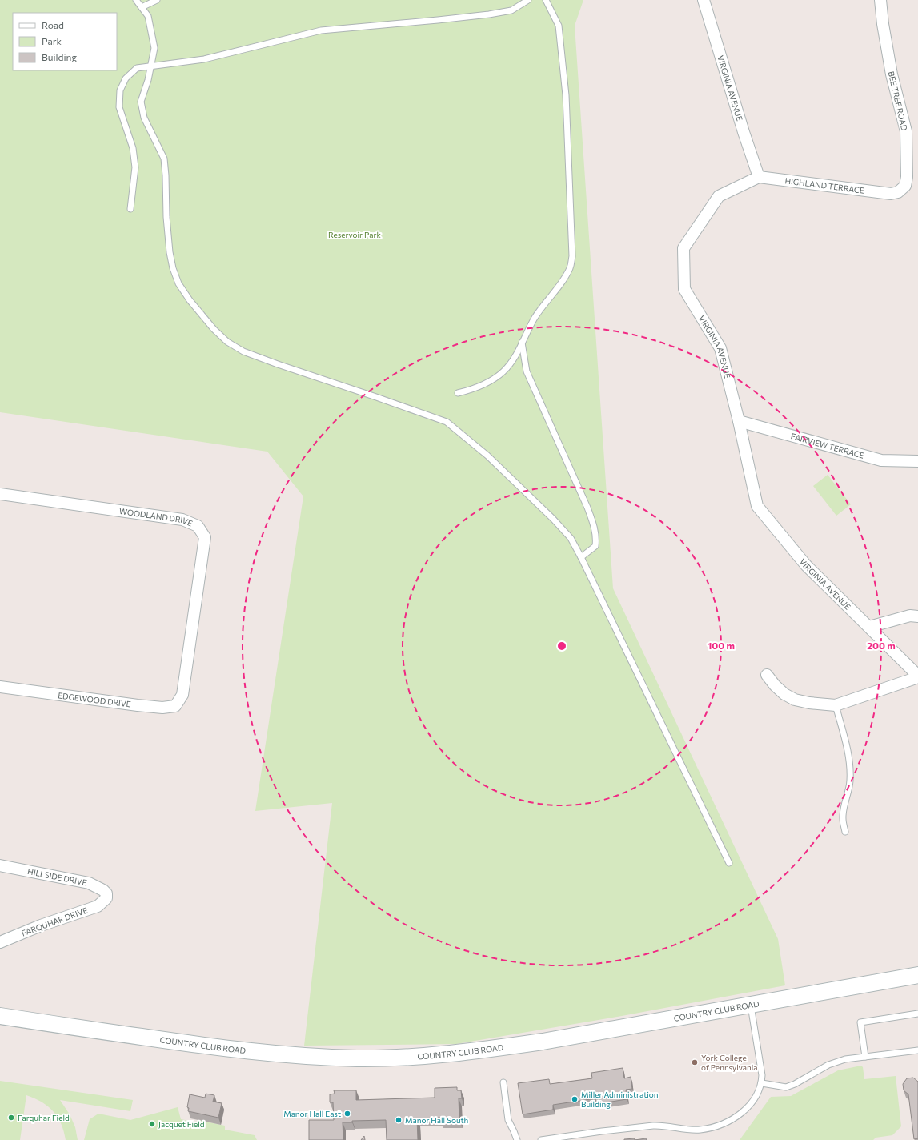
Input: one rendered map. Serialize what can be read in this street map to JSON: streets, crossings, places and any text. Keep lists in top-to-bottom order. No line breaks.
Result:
{"streets":{"main road":["COUNTRY CLUB ROAD"],"street":["VIRGINIA AVENUE","BEE TREE ROAD","HIGHLAND TERRACE","FAIRVIEW TERRACE","WOODLAND DRIVE","EDGEWOOD DRIVE","HILLSIDE DRIVE","FARQUHAR DRIVE"]},"crossings":[["VIRGINIA AVENUE","HIGHLAND TERRACE"],["VIRGINIA AVENUE","FAIRVIEW TERRACE"],["BEE TREE ROAD","HIGHLAND TERRACE"],["WOODLAND DRIVE","EDGEWOOD DRIVE"],["HILLSIDE DRIVE","FARQUHAR DRIVE"]],"parks":["Reservoir Park"],"places":["York College of Pennsylvania","Miller Administration Building","Manor Hall East","Farquhar Field","Manor Hall South","Jacquet Field"],"legend":["Road","Park","Building"],"rings":["100 m","200 m"]}
